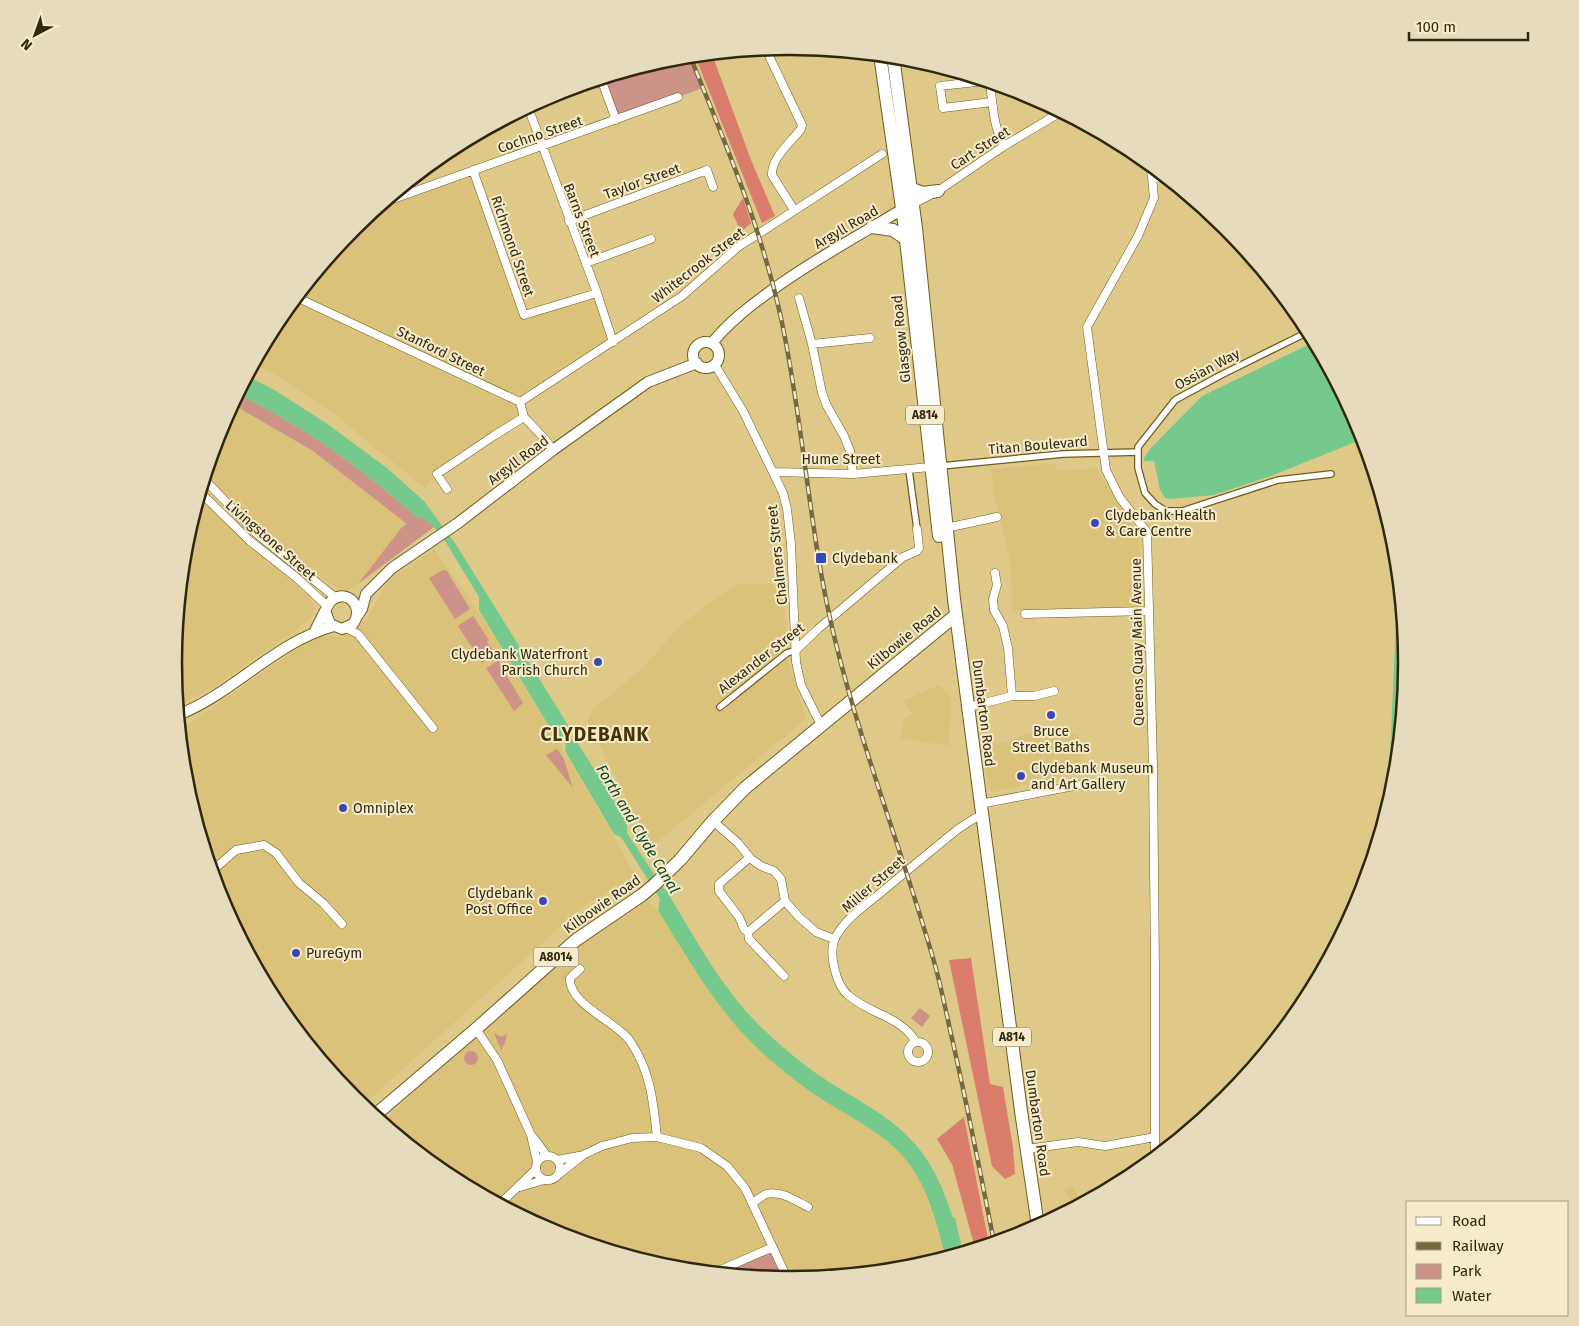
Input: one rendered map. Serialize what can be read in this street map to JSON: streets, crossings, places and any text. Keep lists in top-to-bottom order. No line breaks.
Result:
{"streets":{"main road":["Glasgow Road","A814","Kilbowie Road","Dumbarton Road","A8014"],"street":["Cochno Street","Cart Street","Taylor Street","Barns Street","Argyll Road","Richmond Street","Whitecrook Street","Stanford Street","Ossian Way","Titan Boulevard","Hume Street","Livingstone Street","Chalmers Street","Queens Quay Main Avenue","Alexander Street","Miller Street"]},"crossings":[["Cochno Street","Barns Street"],["Cochno Street","Richmond Street"],["Cart Street","Argyll Road"],["Cart Street","Glasgow Road"],["Taylor Street","Barns Street"],["Barns Street","Richmond Street"],["Barns Street","Whitecrook Street"],["Argyll Road","Glasgow Road"],["Argyll Road","Livingstone Street"],["Argyll Road","Chalmers Street"],["Whitecrook Street","Glasgow Road"],["Whitecrook Street","Stanford Street"],["Glasgow Road","Titan Boulevard"],["Glasgow Road","Hume Street"],["Glasgow Road","Kilbowie Road"],["Glasgow Road","Dumbarton Road"],["Ossian Way","Titan Boulevard"],["Titan Boulevard","Hume Street"],["Titan Boulevard","Queens Quay Main Avenue"],["Hume Street","Chalmers Street"],["Chalmers Street","Kilbowie Road"],["Chalmers Street","Alexander Street"],["Kilbowie Road","Dumbarton Road"],["Dumbarton Road","Miller Street"]],"districts":["CLYDEBANK"],"water":["Forth and Clyde Canal"],"places":{"other":["Clydebank Health & Care Centre","Clydebank Waterfront Parish Church","Bruce Street Baths","Clydebank Museum and Art Gallery","Omniplex","Clydebank Post Office","PureGym"],"transit":["Clydebank"]},"legend":["Road","Railway","Park","Water"],"scale_bar":"100 m","north":"bottom left"}
